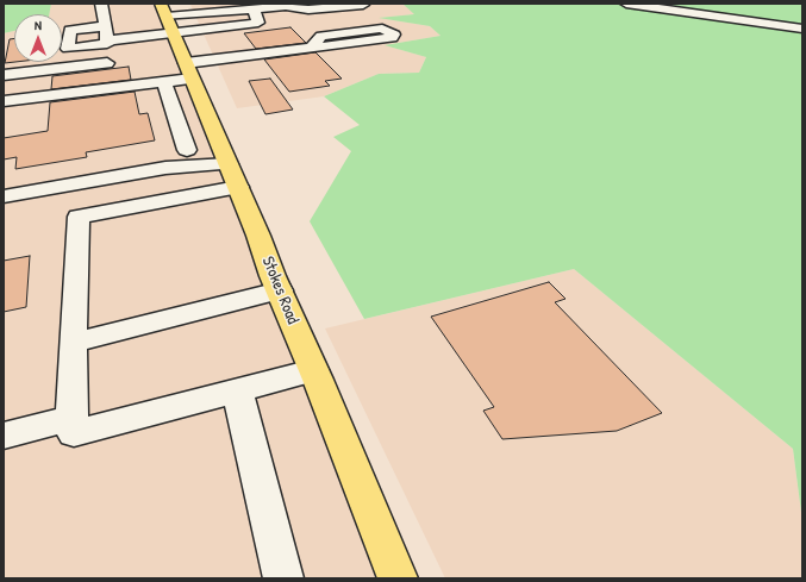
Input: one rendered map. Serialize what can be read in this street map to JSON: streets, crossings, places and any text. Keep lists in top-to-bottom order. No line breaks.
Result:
{"streets":{"main road":["Stokes Road"]},"north":"top"}
